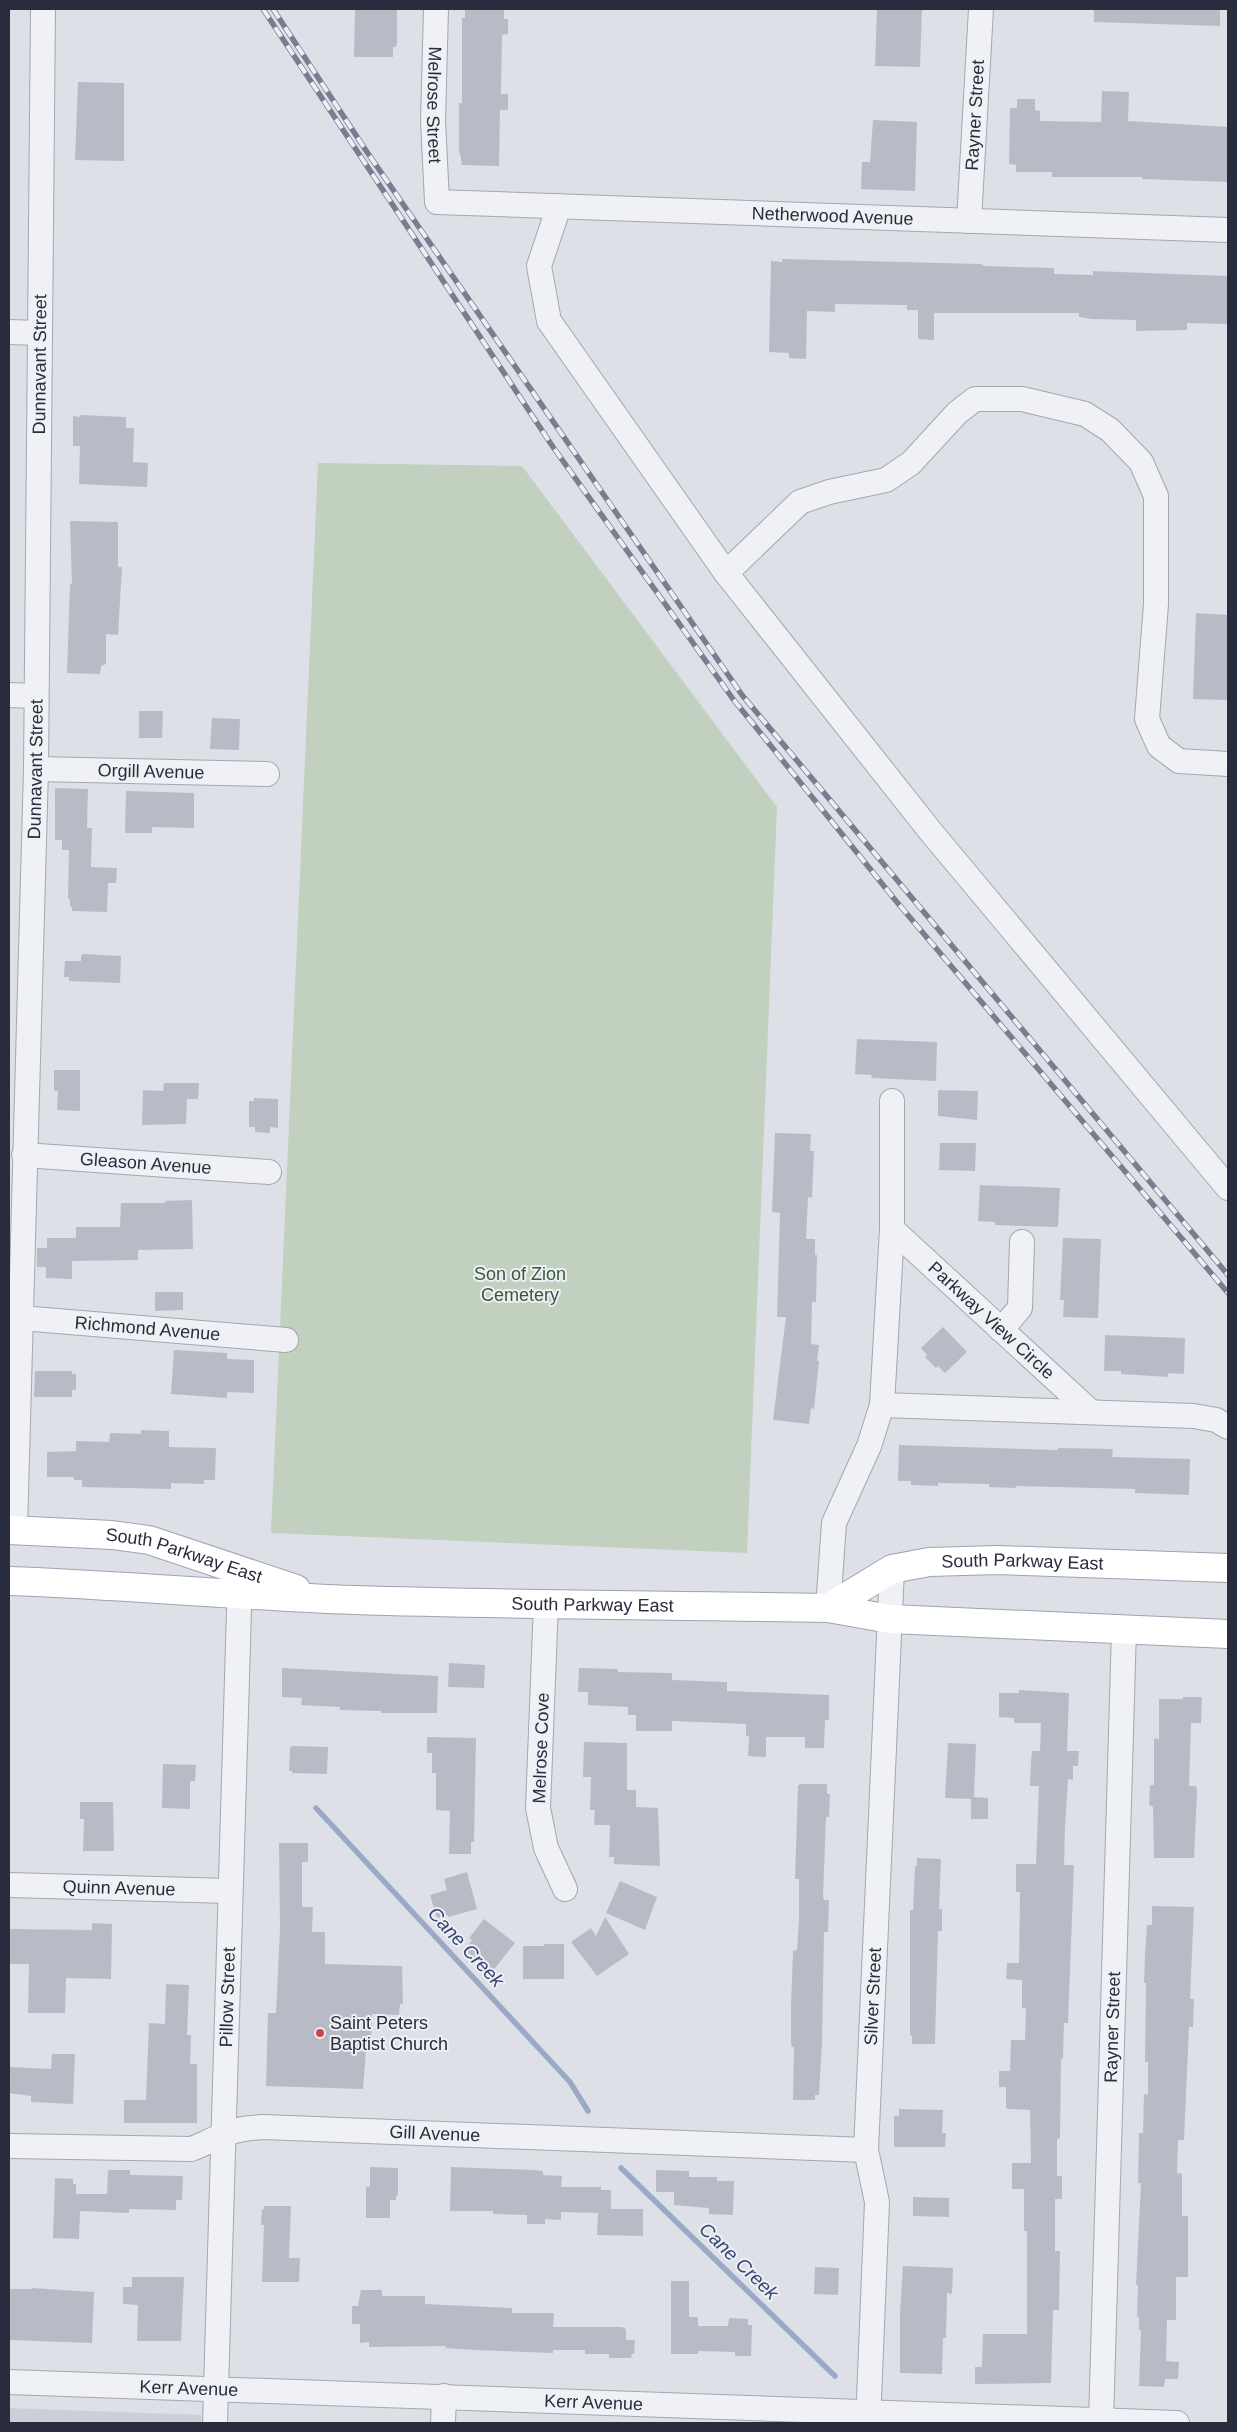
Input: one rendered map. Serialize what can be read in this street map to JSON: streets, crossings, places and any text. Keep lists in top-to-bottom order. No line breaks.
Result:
{"streets":{"main road":["South Parkway East"],"street":["Melrose Street","Rayner Street","Netherwood Avenue","Dunnavant Street","Orgill Avenue","Gleason Avenue","Parkway View Circle","Richmond Avenue","Melrose Cove","Quinn Avenue","Pillow Street","Silver Street","Gill Avenue","Kerr Avenue"]},"crossings":[["Melrose Street","Netherwood Avenue"],["Rayner Street","Netherwood Avenue"],["Rayner Street","South Parkway East"],["Rayner Street","Kerr Avenue"],["Dunnavant Street","Orgill Avenue"],["Dunnavant Street","Gleason Avenue"],["Dunnavant Street","Richmond Avenue"],["Dunnavant Street","South Parkway East"],["South Parkway East","Melrose Cove"],["South Parkway East","Pillow Street"],["South Parkway East","Silver Street"],["Quinn Avenue","Pillow Street"],["Pillow Street","Gill Avenue"],["Pillow Street","Kerr Avenue"],["Silver Street","Gill Avenue"],["Silver Street","Kerr Avenue"]],"water":["Cane Creek"],"parks":["Son of Zion Cemetery"],"places":["Saint Peters Baptist Church"]}
